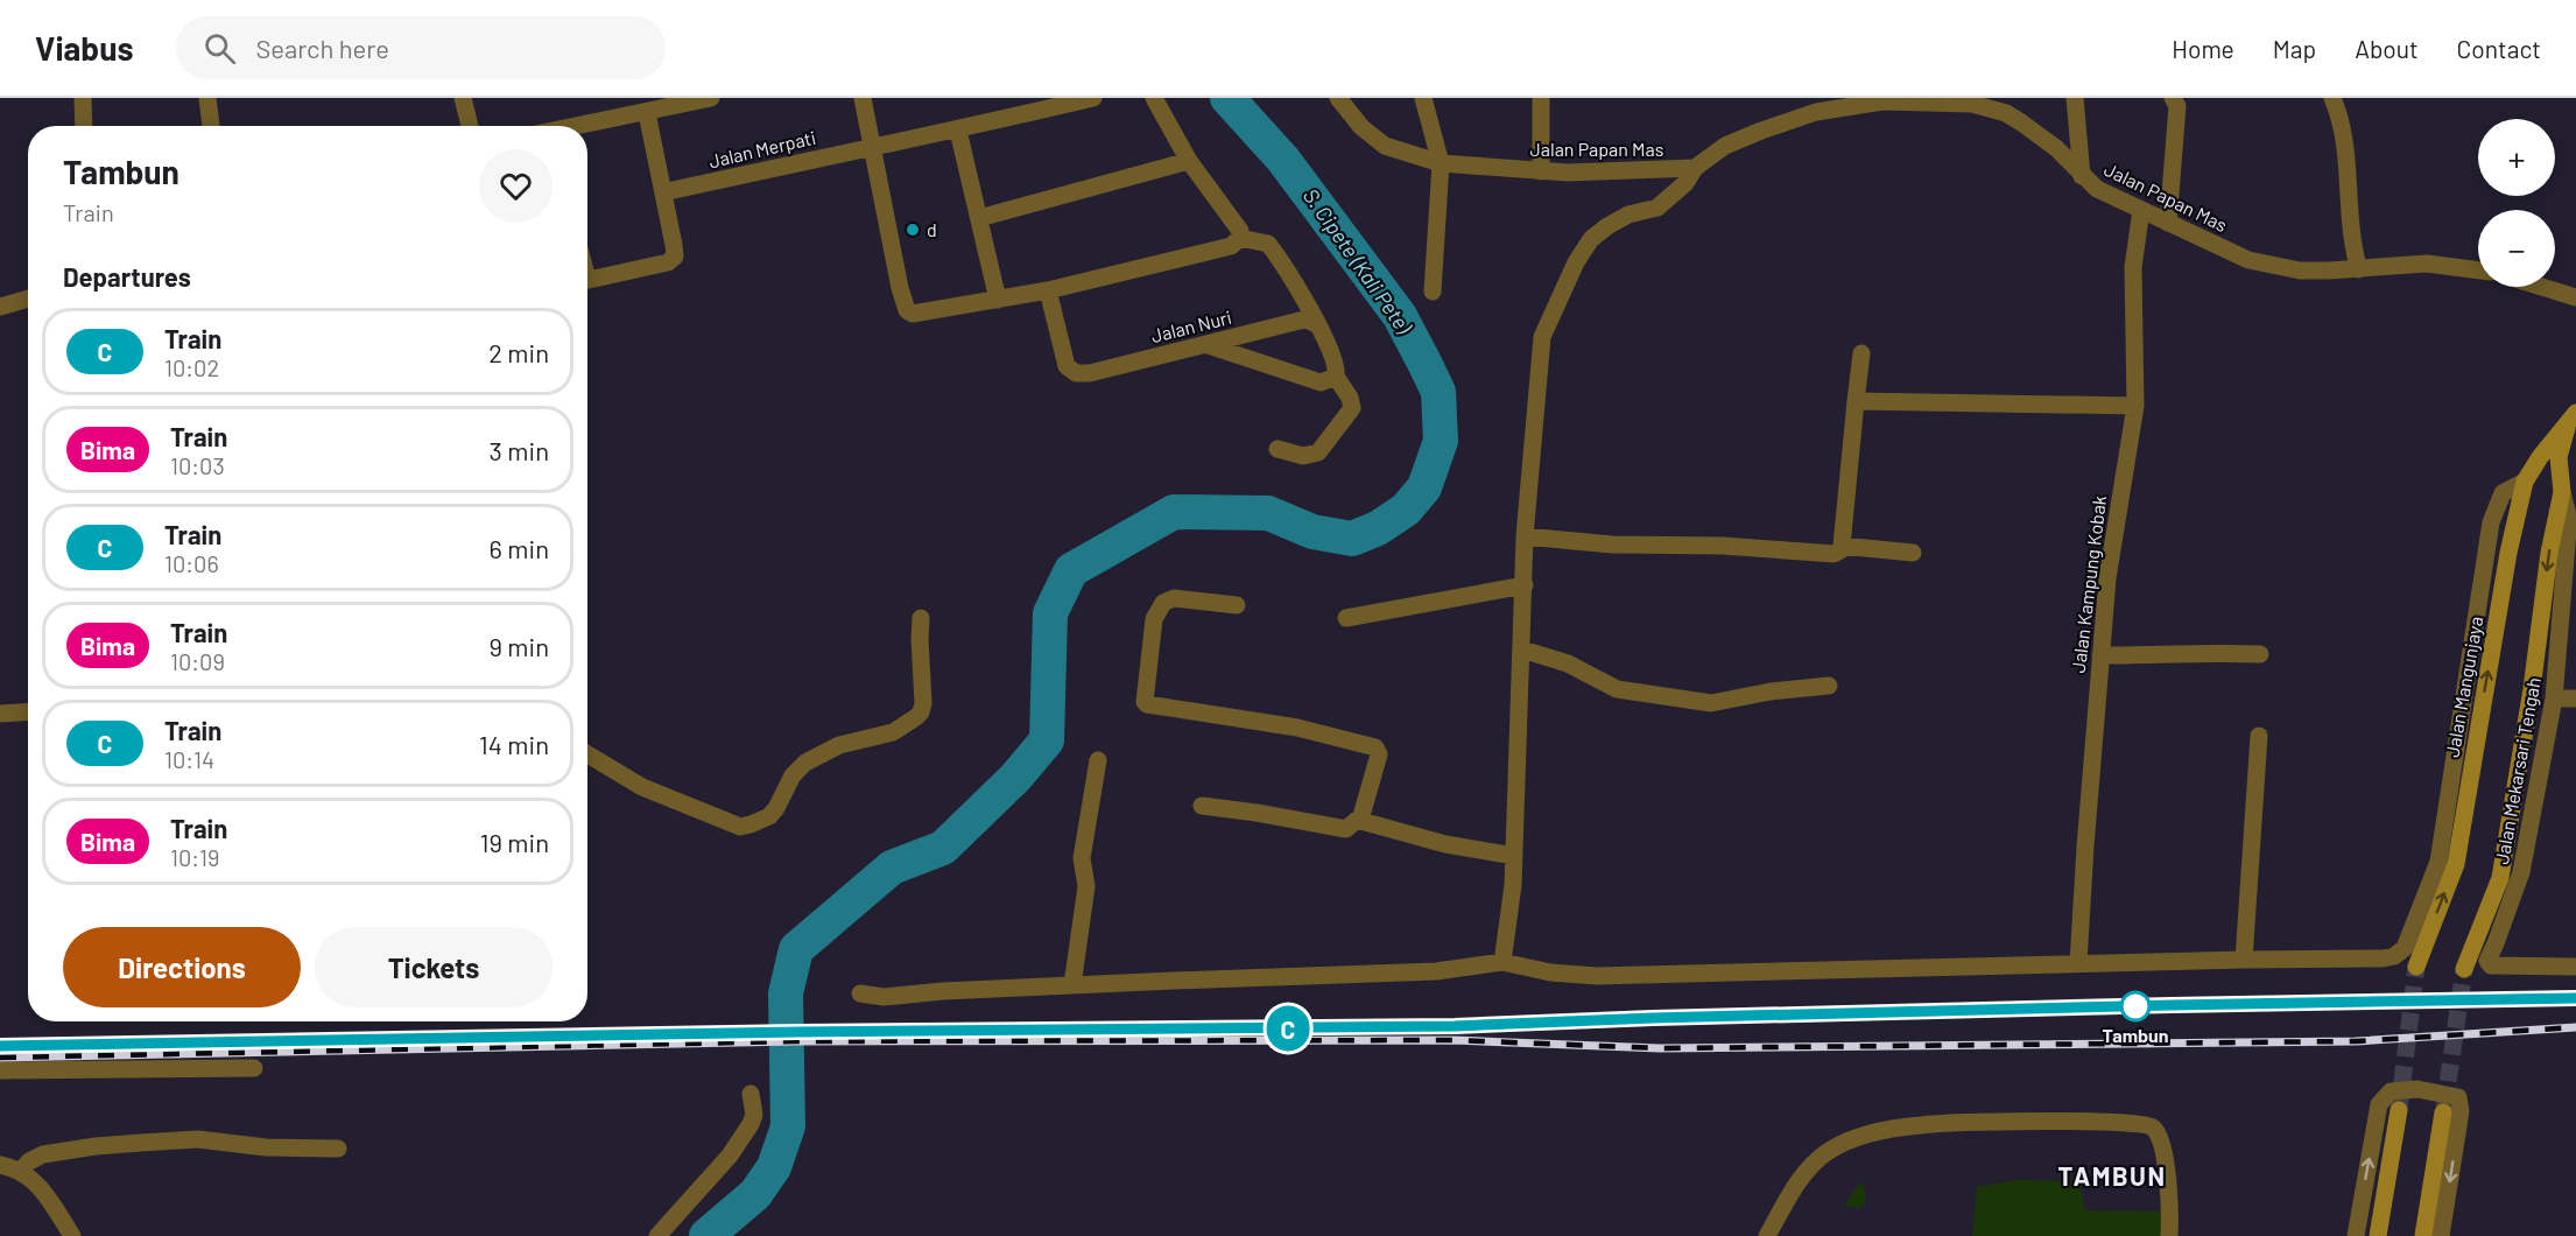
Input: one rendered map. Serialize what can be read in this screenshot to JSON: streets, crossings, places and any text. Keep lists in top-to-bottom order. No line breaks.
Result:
{"streets":{"main road":["Jalan Mangunjaya"],"street":["Jalan Merpati","Jalan Papan Mas","Jalan Nuri","Jalan Kampung Kobak","Jalan Mekarsari Tengah"]},"crossings":[["Jalan Papan Mas","Jalan Kampung Kobak"],["Jalan Mangunjaya","Jalan Mekarsari Tengah"]],"districts":["TAMBUN"],"water":["S. Cipete (Kali Pete)"],"places":["d","Tambun"],"page":{"header":"Viabus","search":"Search here","nav":["Home","Map","About","Contact"],"on_map":"C","map_buttons":["+","−"],"heading":[["Tambun","Train"],"Departures"],"list":[{"mark":"C","name":"Train","note":"10:02","value":"2 min"},{"mark":"Bima","name":"Train","note":"10:03","value":"3 min"},{"mark":"C","name":"Train","note":"10:06","value":"6 min"},{"mark":"Bima","name":"Train","note":"10:09","value":"9 min"},{"mark":"C","name":"Train","note":"10:14","value":"14 min"},{"mark":"Bima","name":"Train","note":"10:19","value":"19 min"}],"buttons":["Directions","Tickets"]}}
